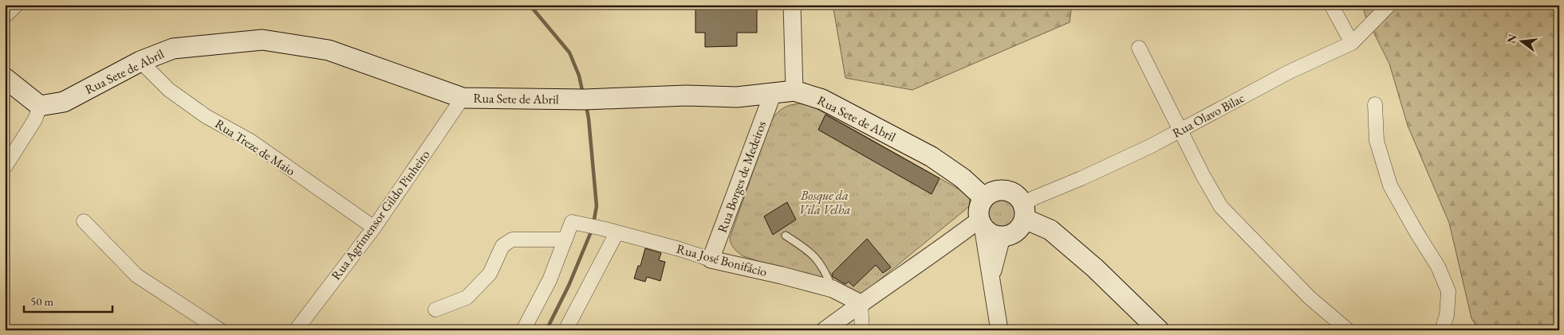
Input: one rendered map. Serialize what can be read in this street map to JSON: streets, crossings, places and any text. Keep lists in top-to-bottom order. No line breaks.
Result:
{"streets":{"main road":["Rua Sete de Abril"],"street":["Rua Olavo Bilac","Rua Treze de Maio","Rua Borges de Medeiros","Rua Agrimensor Gildo Pinheiro","Rua José Bonifácio"]},"crossings":[["Rua Sete de Abril","Rua Olavo Bilac"],["Rua Sete de Abril","Rua Treze de Maio"],["Rua Sete de Abril","Rua Borges de Medeiros"],["Rua Sete de Abril","Rua Agrimensor Gildo Pinheiro"],["Rua Treze de Maio","Rua Agrimensor Gildo Pinheiro"],["Rua Borges de Medeiros","Rua José Bonifácio"]],"parks":["Bosque da Vila Velha"],"scale_bar":"50 m","north":"left"}
